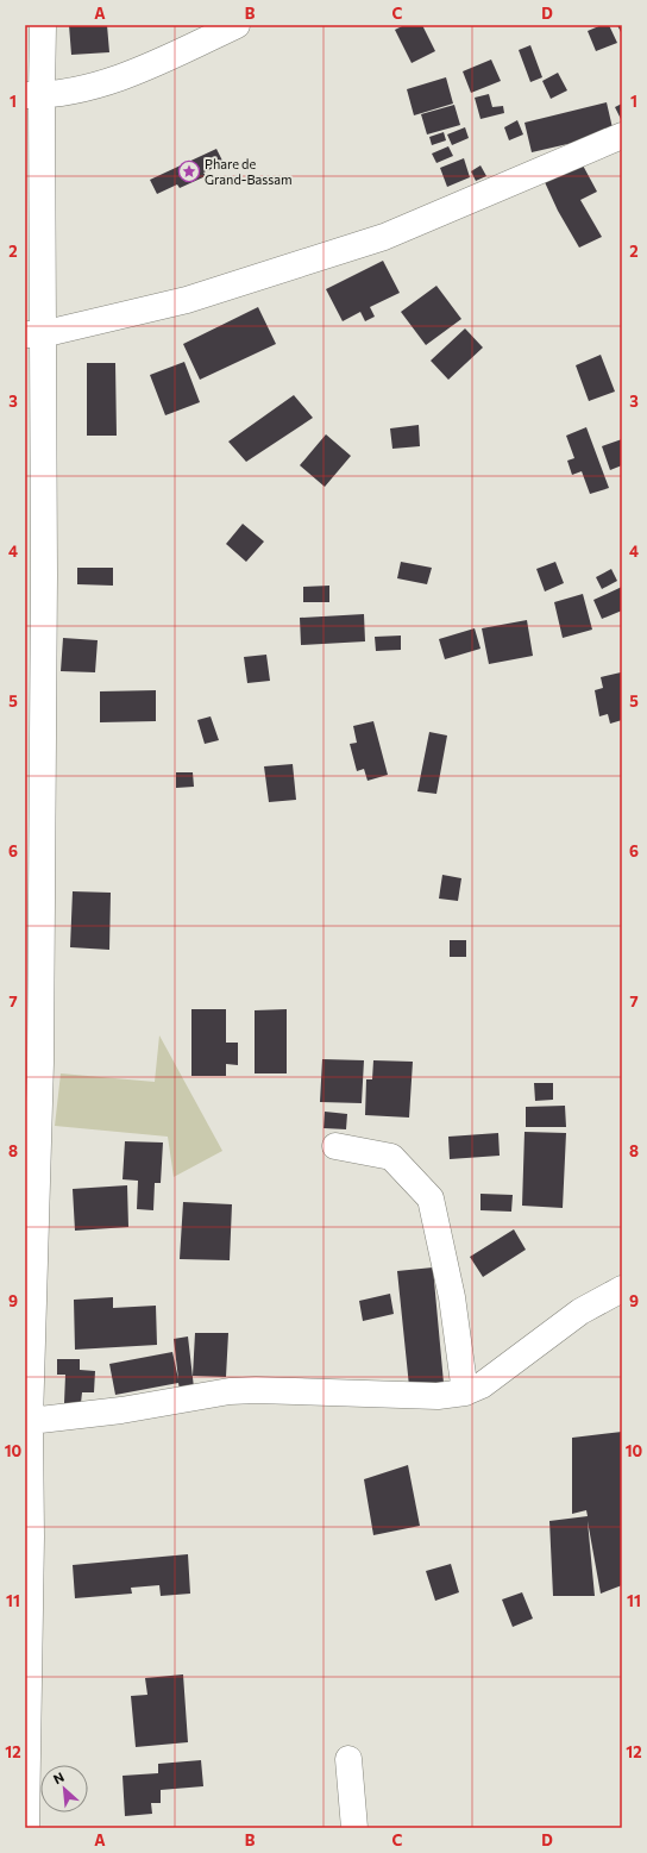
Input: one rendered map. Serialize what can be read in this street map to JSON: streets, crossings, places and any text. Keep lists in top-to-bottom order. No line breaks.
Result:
{"places":{"place":["Phare de Grand-Bassam"]},"north":"top left","grid":{"columns":["A","B","C","D"],"rows":["1","2","3","4","5","6","7","8","9","10","11","12"]}}
